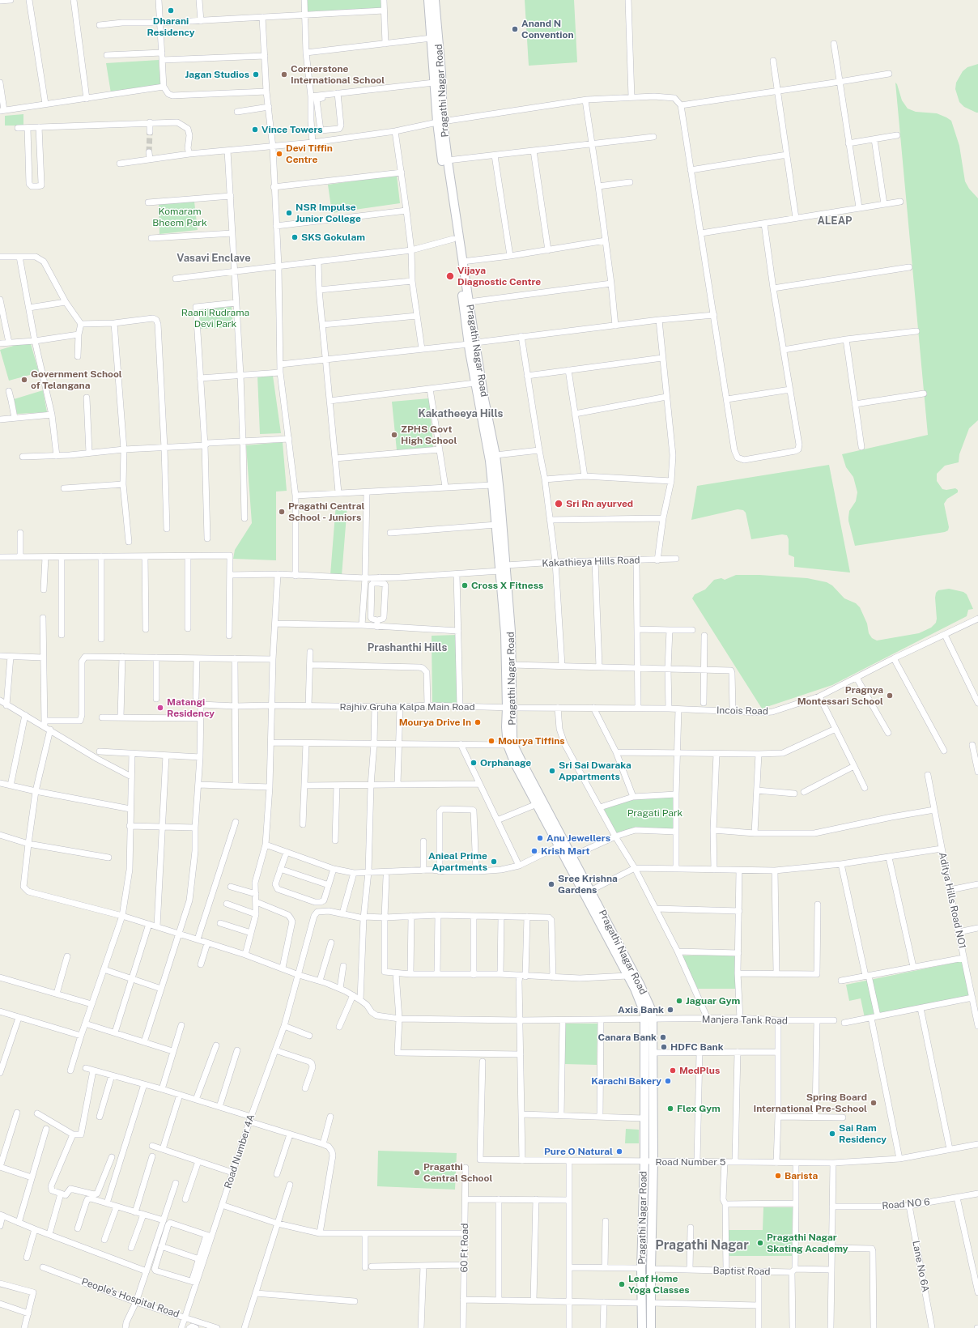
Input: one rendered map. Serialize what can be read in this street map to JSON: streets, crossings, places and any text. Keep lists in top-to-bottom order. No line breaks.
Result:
{"streets":{"main road":["Pragathi Nagar Road"],"street":["Kakathieya Hills Road","Rajhiv Gruha Kalpa Main Road","Incois Road","Aditya Hills Road NO1","Manjera Tank Road","Road Number 4A","Road Number 5","Road NO 6","60 Ft Road","Lane No 6A","Baptist Road","People's Hospital Road"]},"crossings":[["Pragathi Nagar Road","Kakathieya Hills Road"],["Pragathi Nagar Road","Rajhiv Gruha Kalpa Main Road"],["Pragathi Nagar Road","Incois Road"],["Pragathi Nagar Road","Manjera Tank Road"],["Pragathi Nagar Road","Road Number 5"],["Pragathi Nagar Road","Baptist Road"],["Rajhiv Gruha Kalpa Main Road","Incois Road"],["Manjera Tank Road","Road Number 4A"],["Road Number 4A","People's Hospital Road"],["Road NO 6","Lane No 6A"]],"districts":["ALEAP","Vasavi Enclave","Kakatheeya Hills","Prashanthi Hills","Pragathi Nagar"],"parks":["Komaram Bheem Park","Raani Rudrama Devi Park","Pragati Park"],"places":["Dharani Residency","Anand N Convention","Jagan Studios","Cornerstone International School","Vince Towers","Devi Tiffin Centre","NSR Impulse Junior College","SKS Gokulam","Vijaya Diagnostic Centre","Government School of Telangana","ZPHS Govt High School","Sri Rn ayurved","Pragathi Central School - Juniors","Cross X Fitness","Pragnya Montessari School","Matangi Residency","Mourya Drive In","Mourya Tiffins","Orphanage","Sri Sai Dwaraka Appartments","Anu Jewellers","Krish Mart","Anieal Prime Apartments","Sree Krishna Gardens","Jaguar Gym","Axis Bank","Canara Bank","HDFC Bank","MedPlus","Karachi Bakery","Spring Board International Pre-School","Flex Gym","Sai Ram Residency","Pure O Natural","Pragathi Central School","Barista","Pragathi Nagar Skating Academy","Leaf Home Yoga Classes"]}
